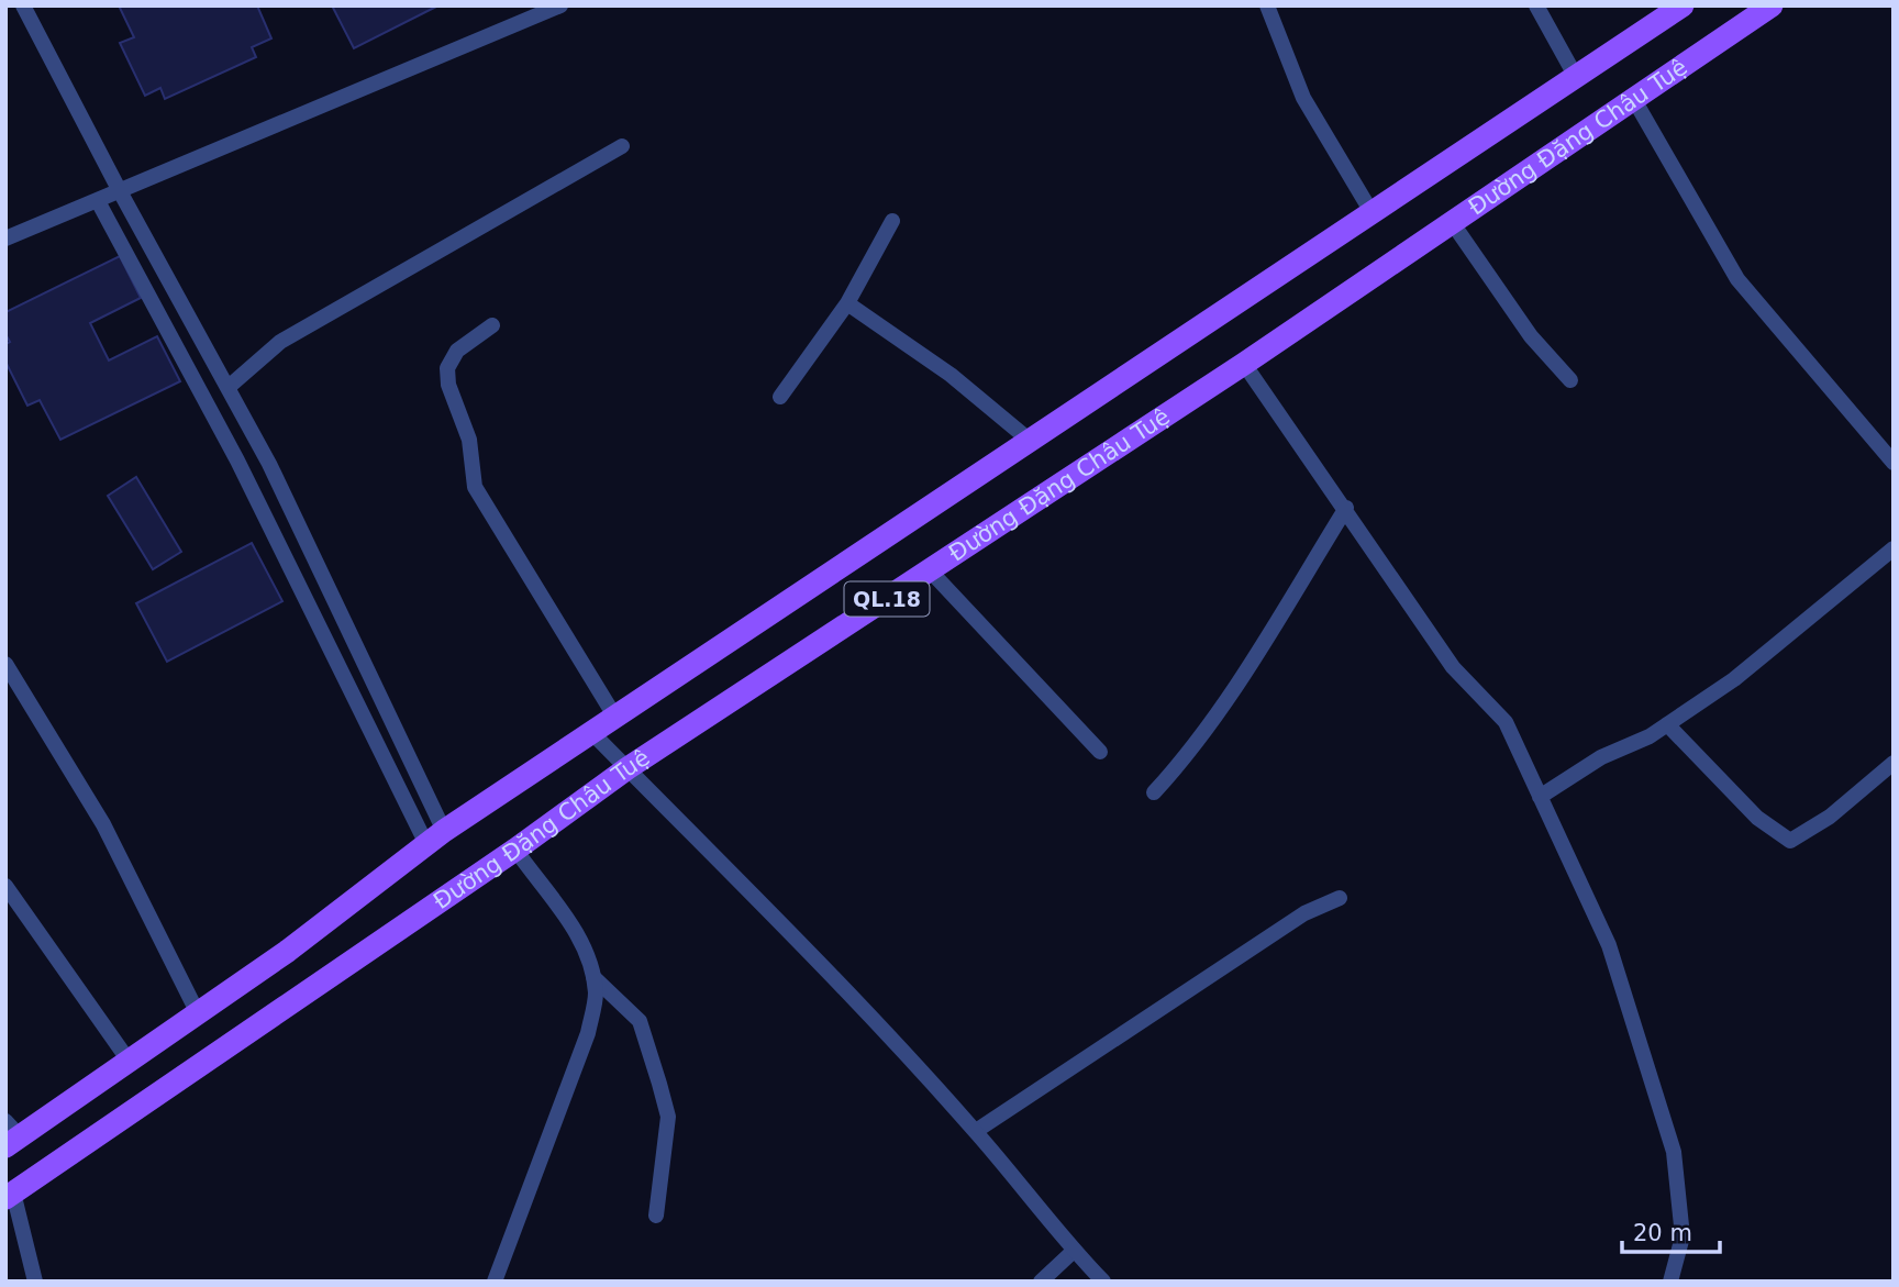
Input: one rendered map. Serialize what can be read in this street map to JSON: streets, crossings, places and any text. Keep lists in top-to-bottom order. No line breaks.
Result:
{"streets":{"main road":["Đường Đặng Châu Tuệ","QL.18"]},"scale_bar":"20 m"}
